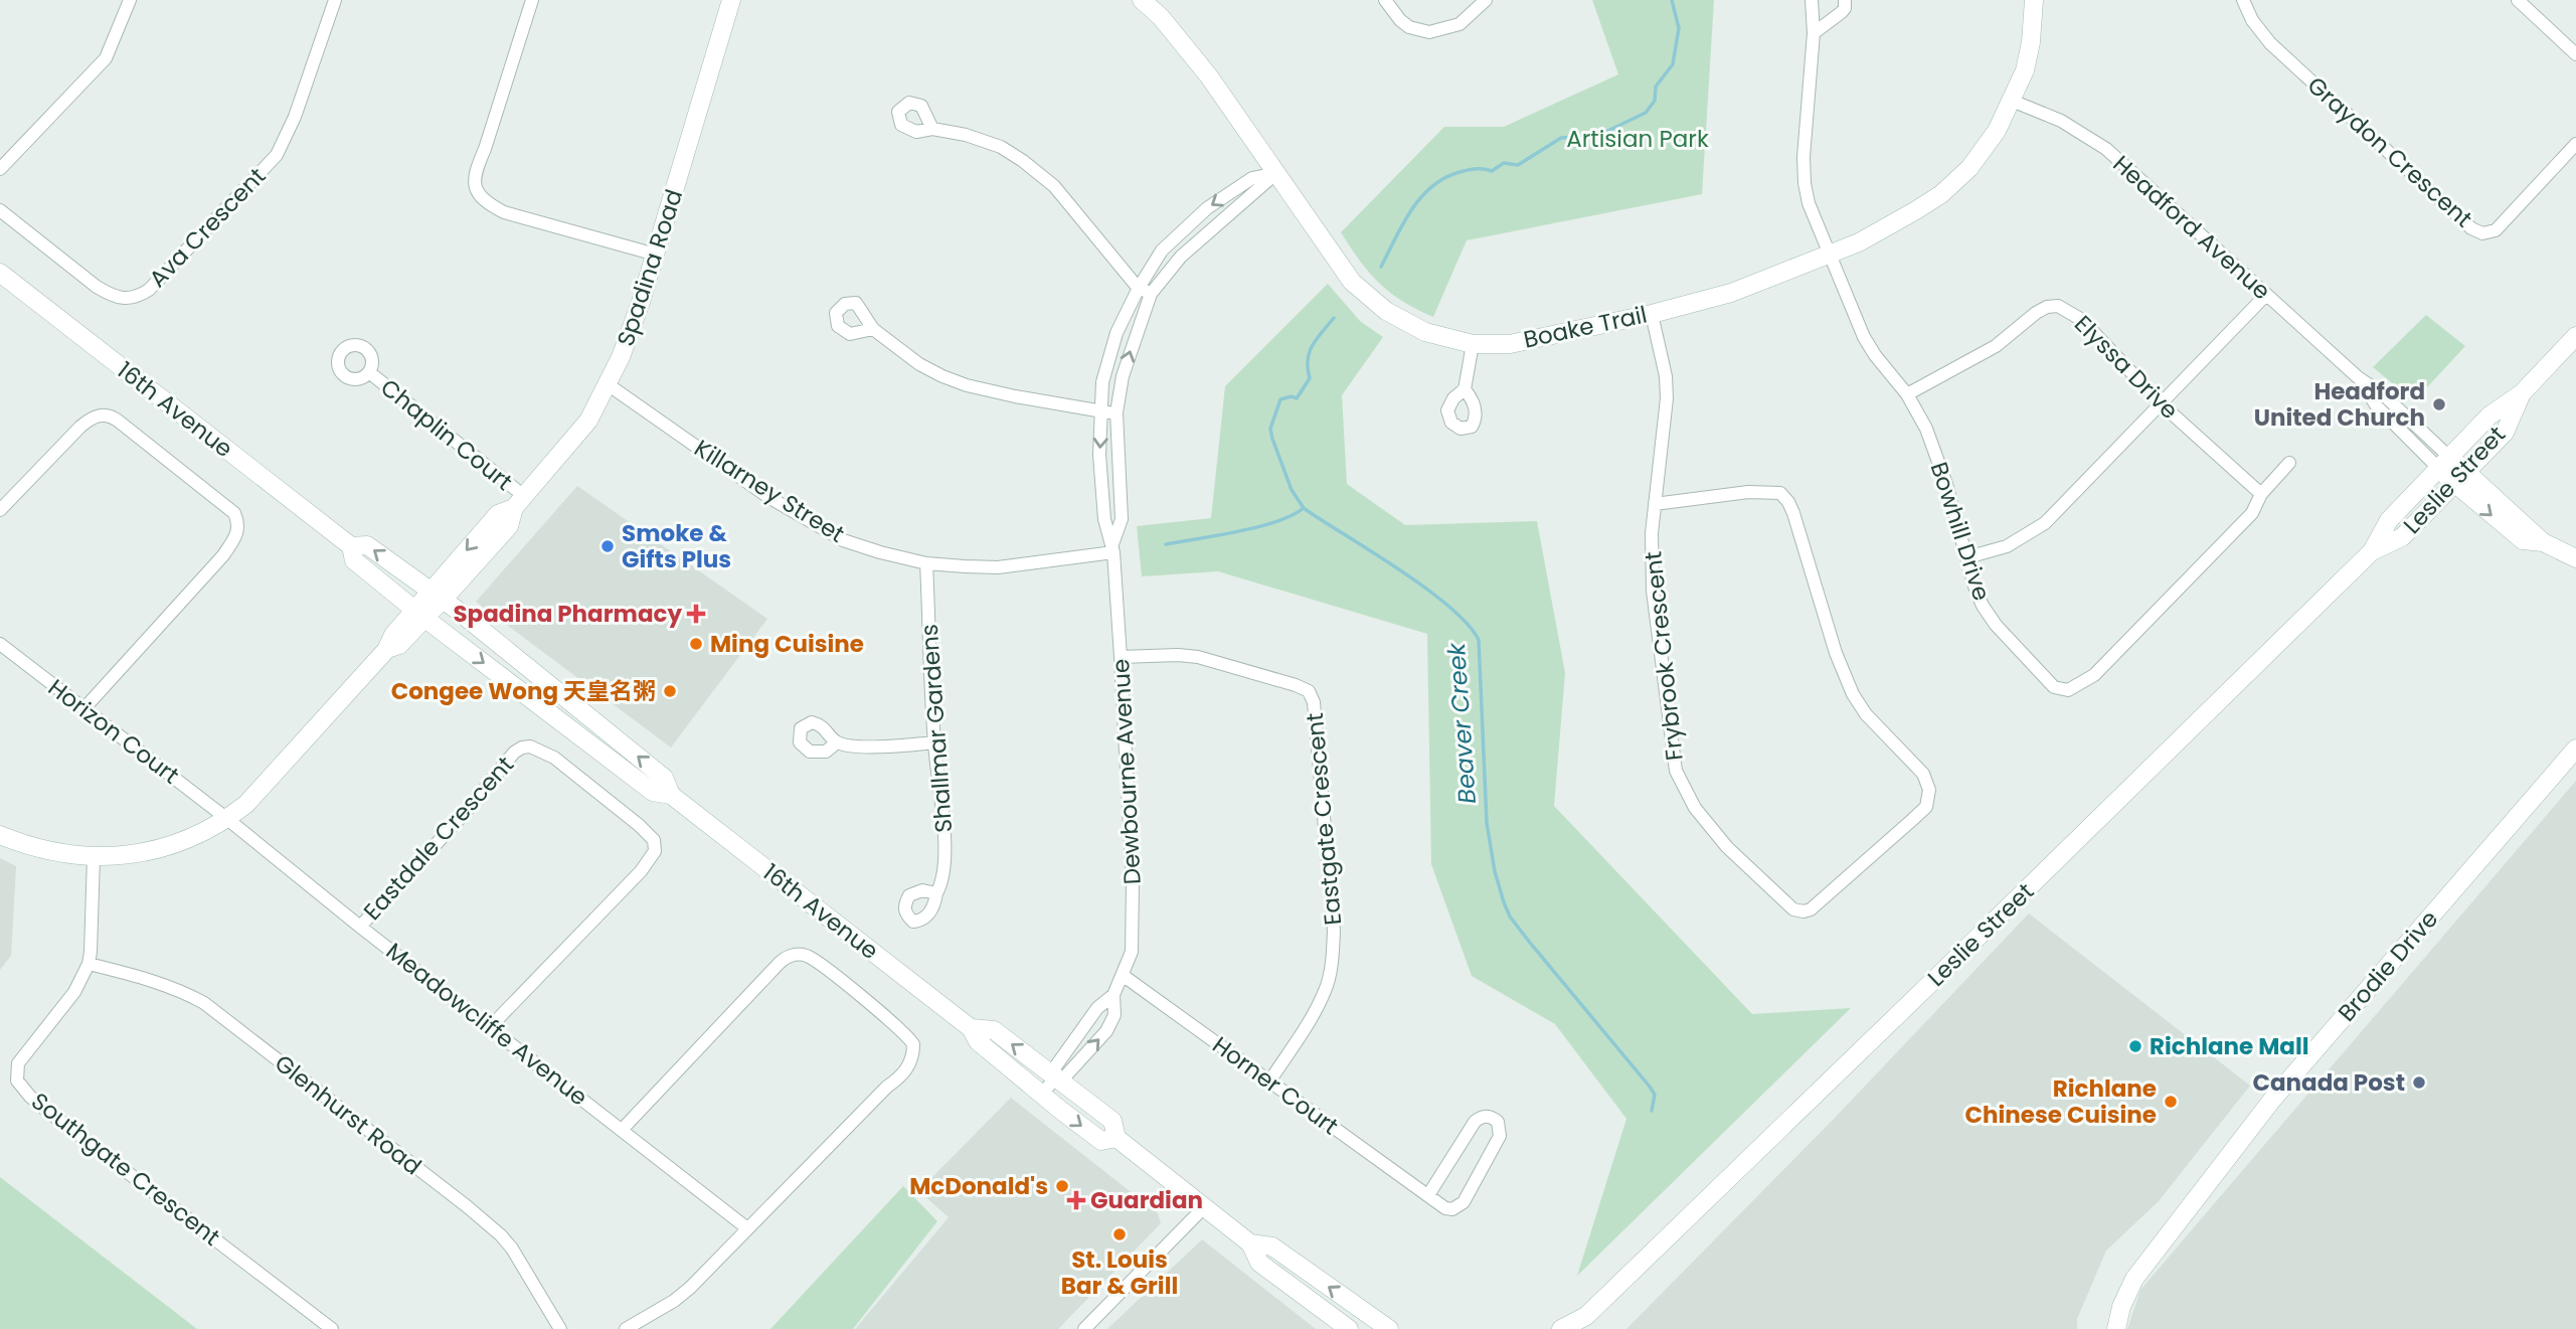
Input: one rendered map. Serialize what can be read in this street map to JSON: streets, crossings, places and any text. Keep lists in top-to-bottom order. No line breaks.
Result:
{"streets":{"main road":["Spadina Road","Boake Trail","16th Avenue","Leslie Street","Brodie Drive"],"street":["Graydon Crescent","Ava Crescent","Headford Avenue","Elyssa Drive","Chaplin Court","Killarney Street","Bowhill Drive","Frybrook Crescent","Shallmar Gardens","Horizon Court","Dewbourne Avenue","Eastgate Crescent","Eastdale Crescent","Meadowcliffe Avenue","Horner Court","Glenhurst Road","Southgate Crescent"]},"crossings":[["Headford Avenue","Boake Trail"],["Headford Avenue","Leslie Street"],["Spadina Road","16th Avenue"],["Spadina Road","Chaplin Court"],["Spadina Road","Killarney Street"],["Spadina Road","Horizon Court"],["Spadina Road","Meadowcliffe Avenue"],["Spadina Road","Southgate Crescent"],["Boake Trail","Bowhill Drive"],["Boake Trail","Frybrook Crescent"],["Boake Trail","Dewbourne Avenue"],["Elyssa Drive","Bowhill Drive"],["16th Avenue","Dewbourne Avenue"],["Killarney Street","Shallmar Gardens"],["Killarney Street","Dewbourne Avenue"],["Horizon Court","Meadowcliffe Avenue"],["Dewbourne Avenue","Eastgate Crescent"],["Dewbourne Avenue","Horner Court"],["Eastgate Crescent","Horner Court"],["Eastdale Crescent","Meadowcliffe Avenue"],["Glenhurst Road","Southgate Crescent"]],"water":["Beaver Creek"],"parks":["Artisian Park"],"places":{"other":["Headford United Church","Smoke & Gifts Plus","Ming Cuisine","Congee Wong 天皇名粥","Richlane Mall","Canada Post","Richlane Chinese Cuisine","McDonald's","St. Louis Bar & Grill"],"health":["Spadina Pharmacy","Guardian"]}}
